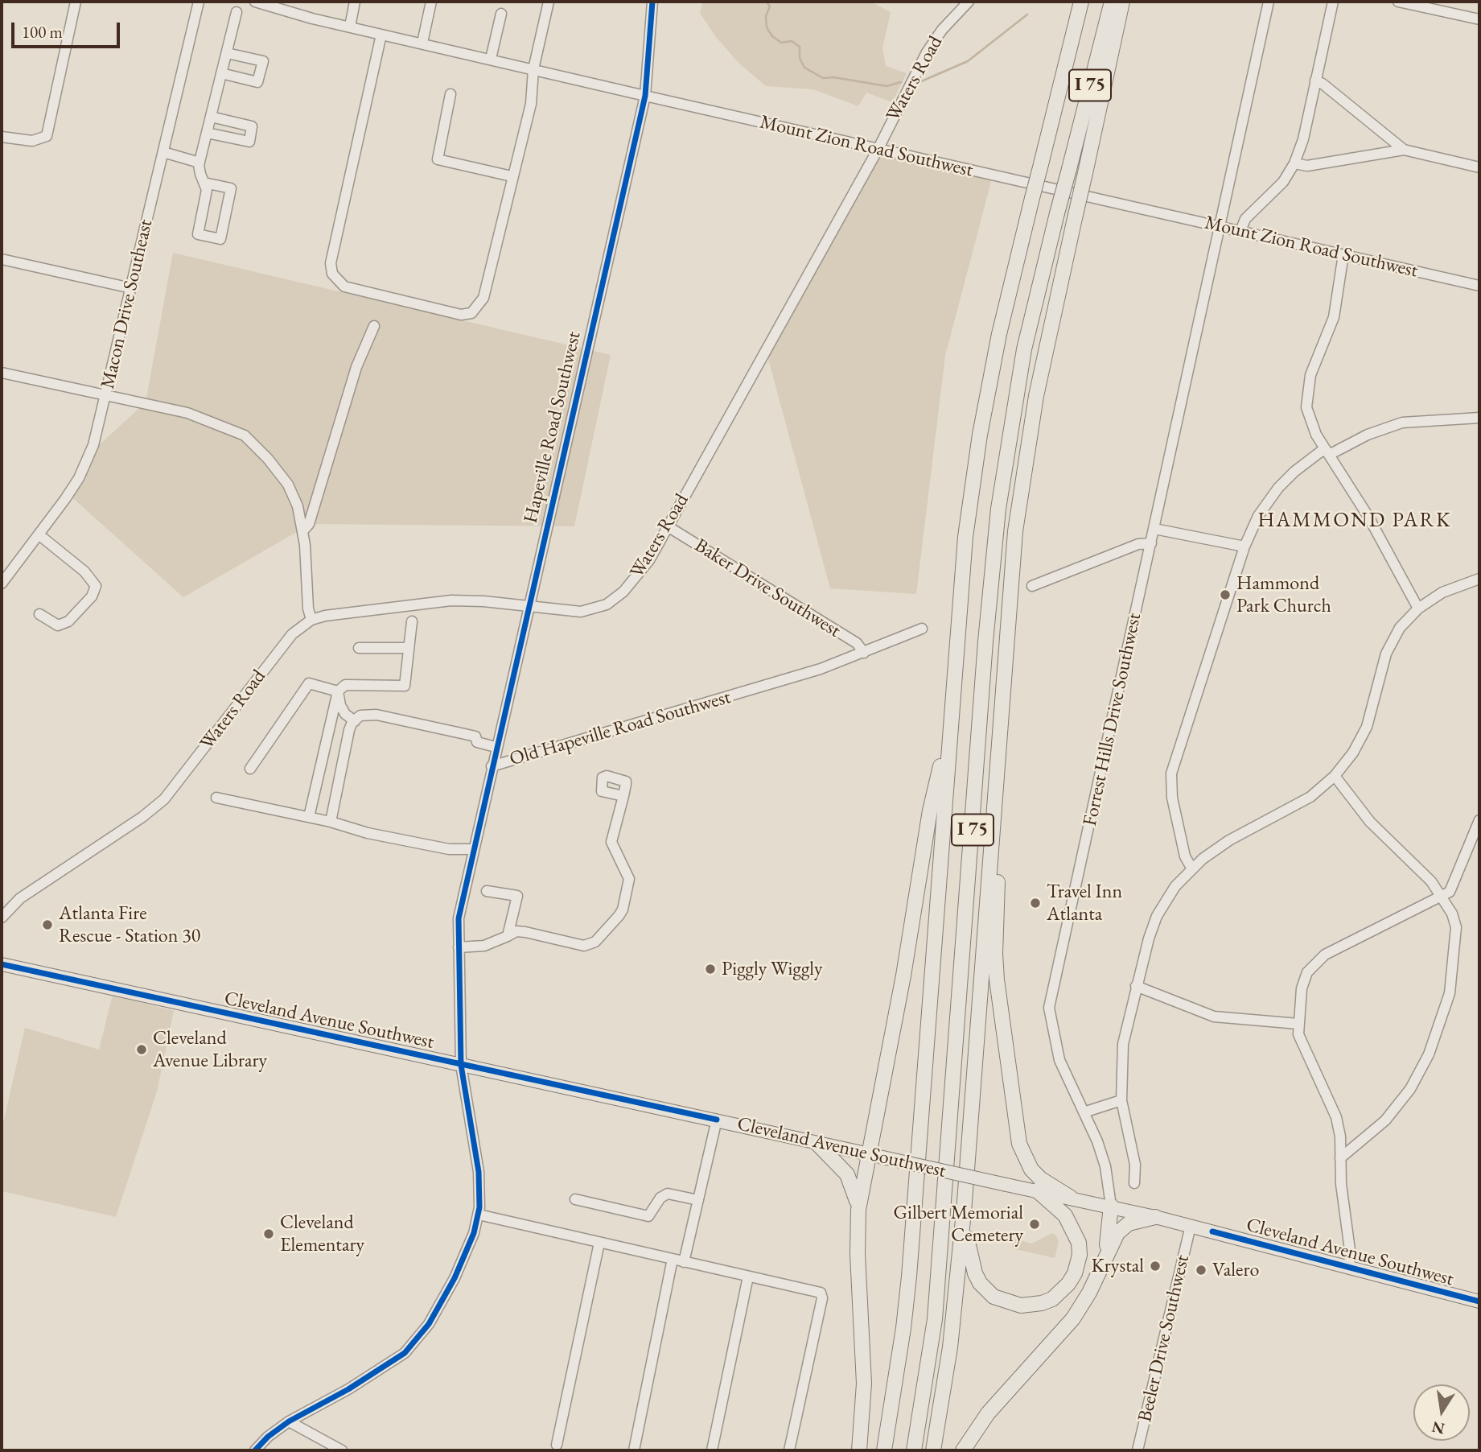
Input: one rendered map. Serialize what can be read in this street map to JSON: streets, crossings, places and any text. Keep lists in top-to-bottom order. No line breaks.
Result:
{"streets":{"highway":["I 75"],"main road":["Cleveland Avenue Southwest"],"street":["Waters Road","Mount Zion Road Southwest","Macon Drive Southeast","Hapeville Road Southwest","Baker Drive Southwest","Forrest Hills Drive Southwest","Old Hapeville Road Southwest","Beeler Drive Southwest"]},"crossings":[["Waters Road","Mount Zion Road Southwest"],["Waters Road","Hapeville Road Southwest"],["Waters Road","Baker Drive Southwest"],["Mount Zion Road Southwest","Hapeville Road Southwest"],["Mount Zion Road Southwest","Forrest Hills Drive Southwest"],["Hapeville Road Southwest","Old Hapeville Road Southwest"],["Baker Drive Southwest","Old Hapeville Road Southwest"],["Forrest Hills Drive Southwest","Cleveland Avenue Southwest"],["Old Hapeville Road Southwest","Cleveland Avenue Southwest"],["Cleveland Avenue Southwest","Beeler Drive Southwest"]],"districts":["HAMMOND PARK"],"places":["Hammond Park Church","Travel Inn Atlanta","Atlanta Fire Rescue - Station 30","Piggly Wiggly","Cleveland Avenue Library","Gilbert Memorial Cemetery","Cleveland Elementary","Krystal","Valero"],"scale_bar":"100 m","north":"bottom"}
